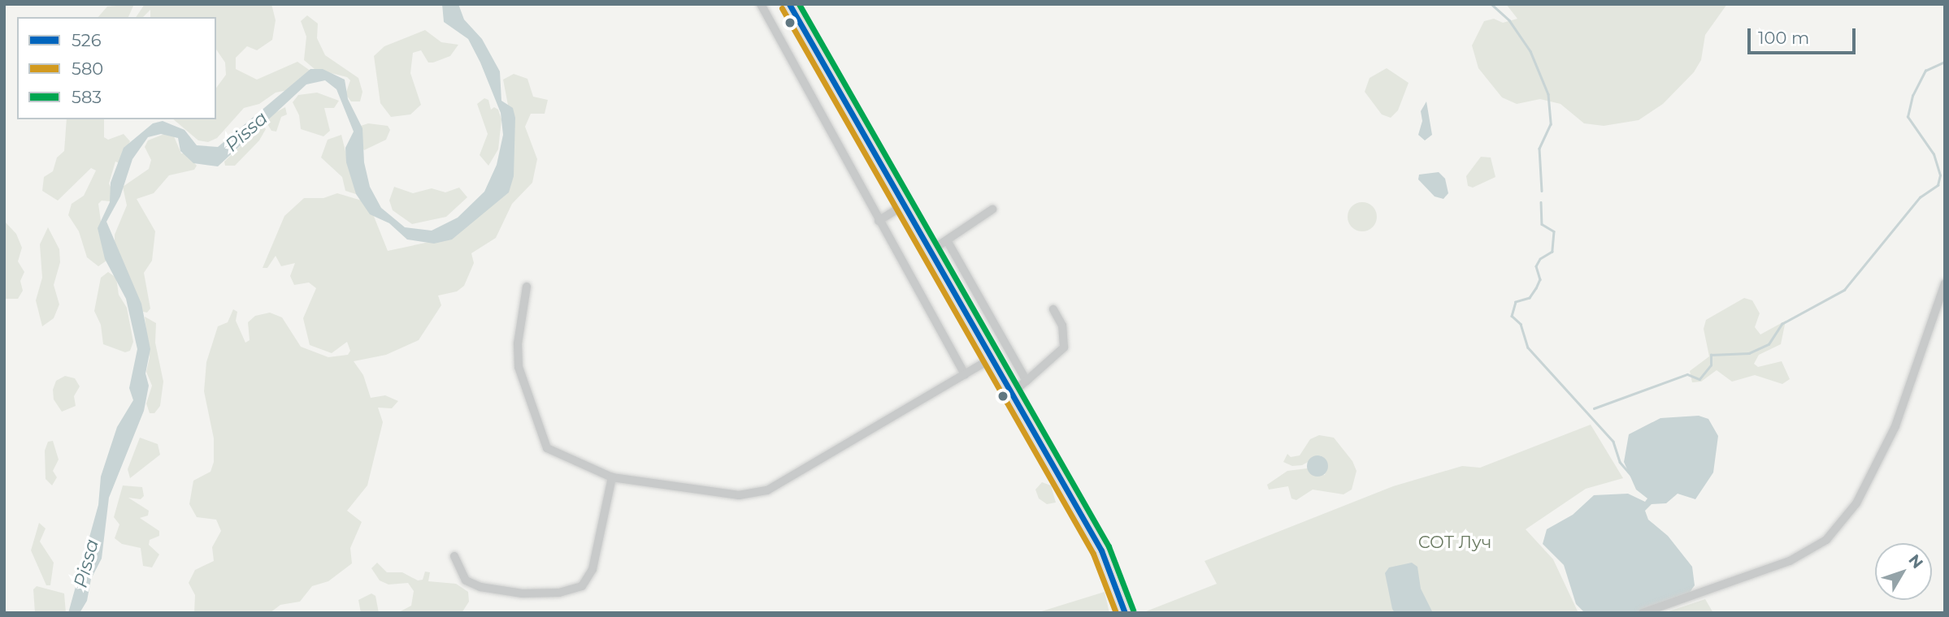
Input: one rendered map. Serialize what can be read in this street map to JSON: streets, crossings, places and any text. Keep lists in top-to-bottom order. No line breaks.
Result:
{"water":["Pissa"],"parks":["СОТ Луч"],"lines":["transit line 526","transit line 583","transit line 580"],"legend":["526","580","583"],"scale_bar":"100 m","north":"top right"}
